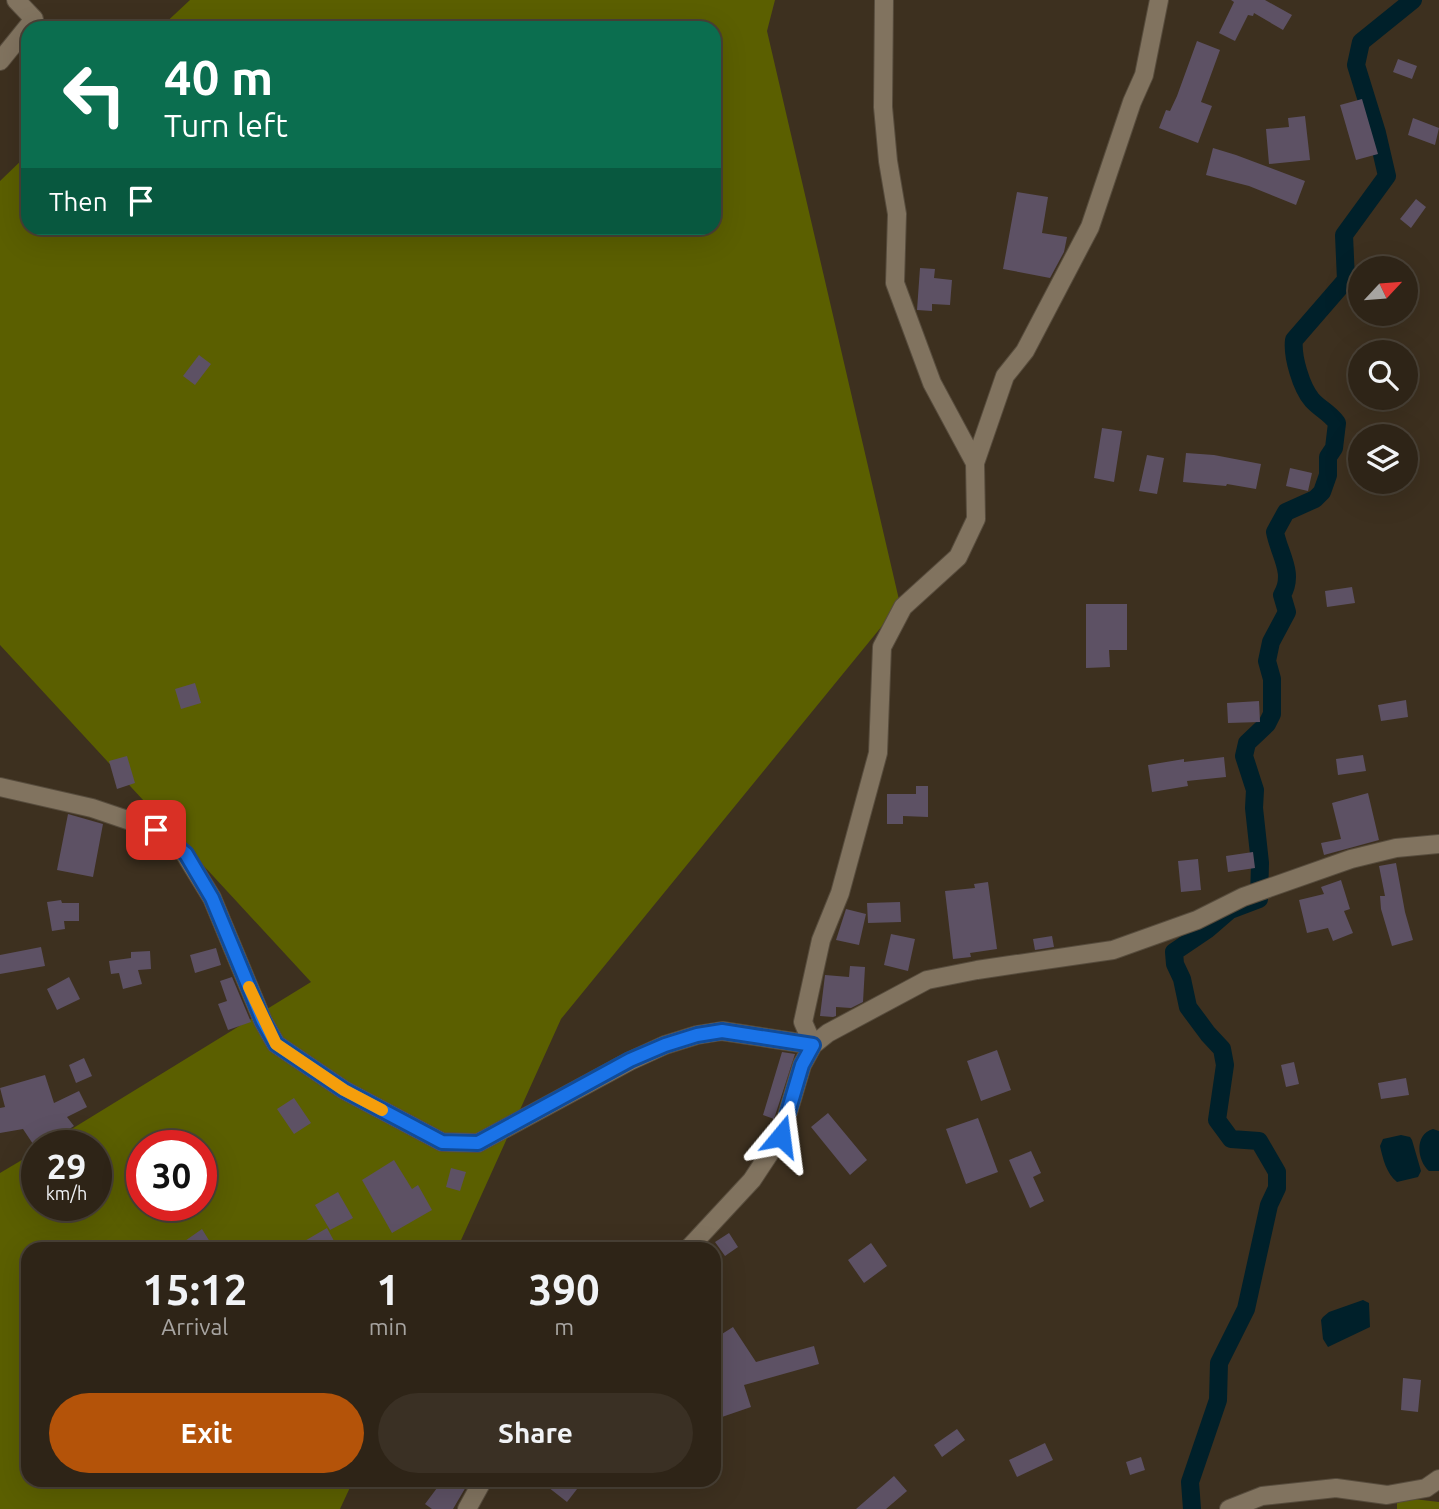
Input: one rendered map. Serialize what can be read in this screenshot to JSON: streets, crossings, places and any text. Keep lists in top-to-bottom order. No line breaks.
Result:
{"north":"top right","page":{"turn":["40 m","Turn left"],"then":"Then","speed":"29 km/h","limit":"30","eta":["15:12","Arrival","1","min","390","m"],"buttons":["Exit","Share"]}}
